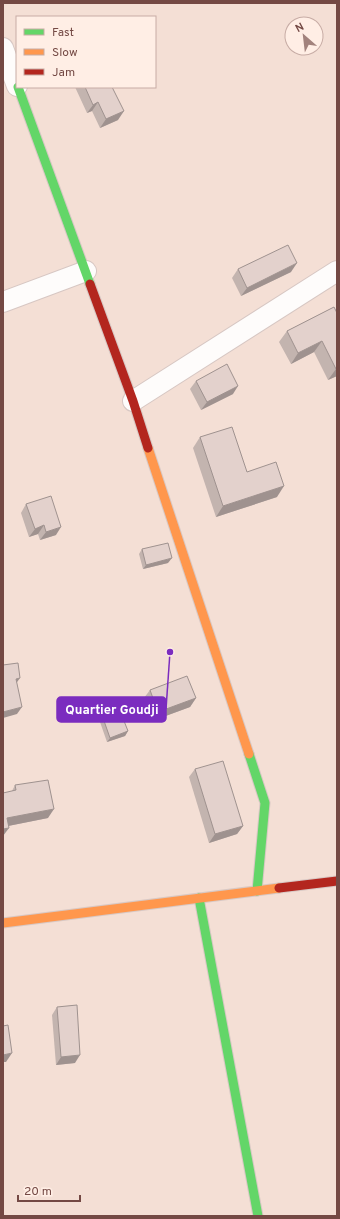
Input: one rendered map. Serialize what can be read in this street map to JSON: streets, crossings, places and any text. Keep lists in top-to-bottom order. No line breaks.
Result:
{"places":["Quartier Goudji"],"legend":["Fast","Slow","Jam"],"scale_bar":"20 m","north":"top left"}
